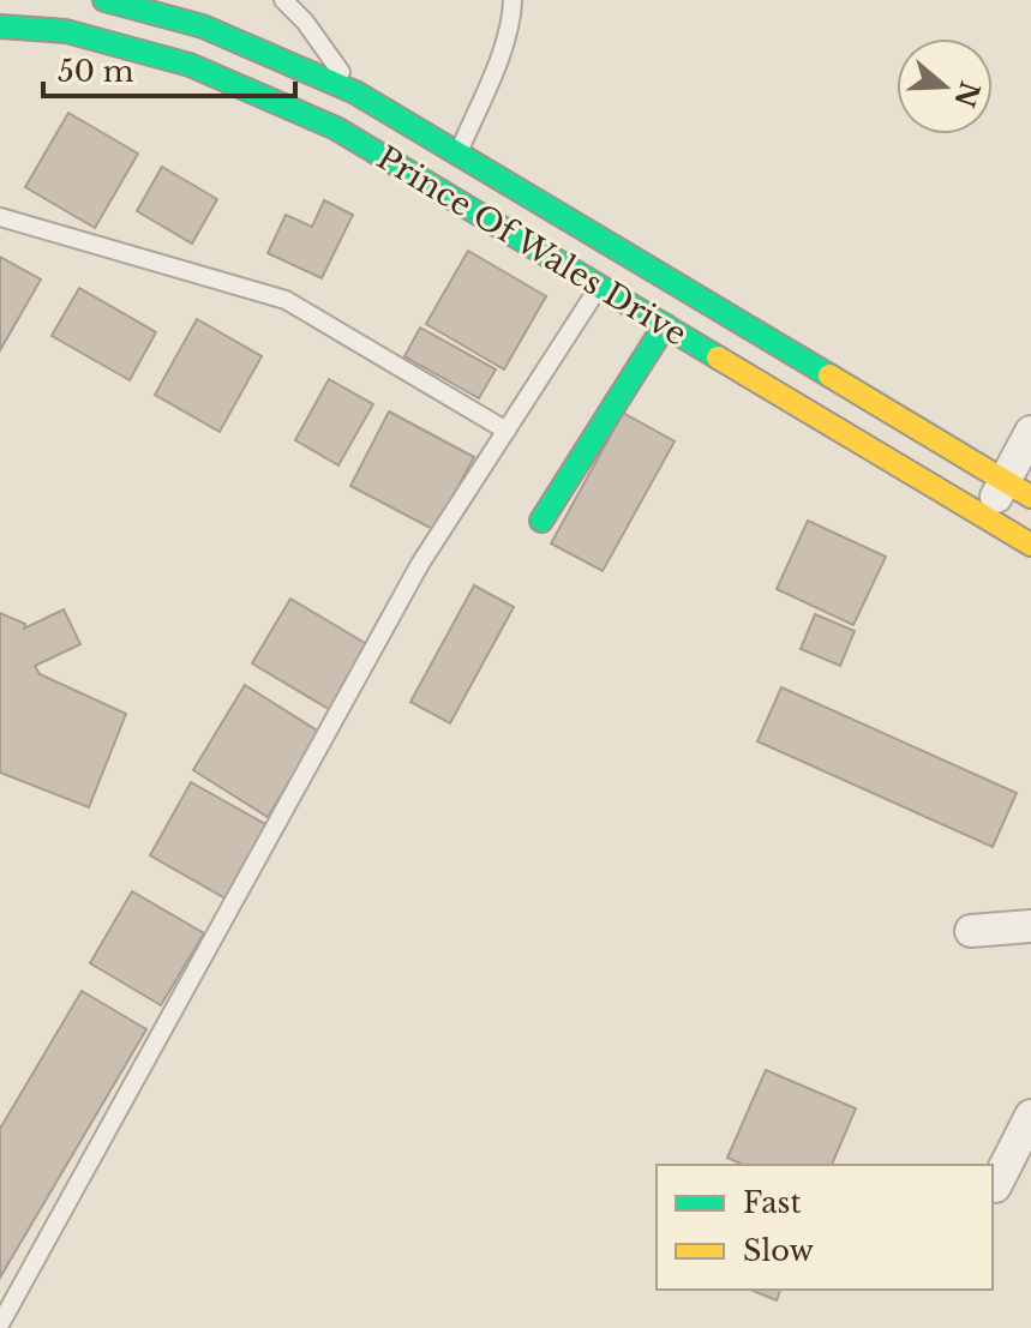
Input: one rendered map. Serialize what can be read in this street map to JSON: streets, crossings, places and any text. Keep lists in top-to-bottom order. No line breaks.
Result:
{"streets":{"street":["Prince Of Wales Drive"]},"legend":["Fast","Slow"],"scale_bar":"50 m","north":"right"}
